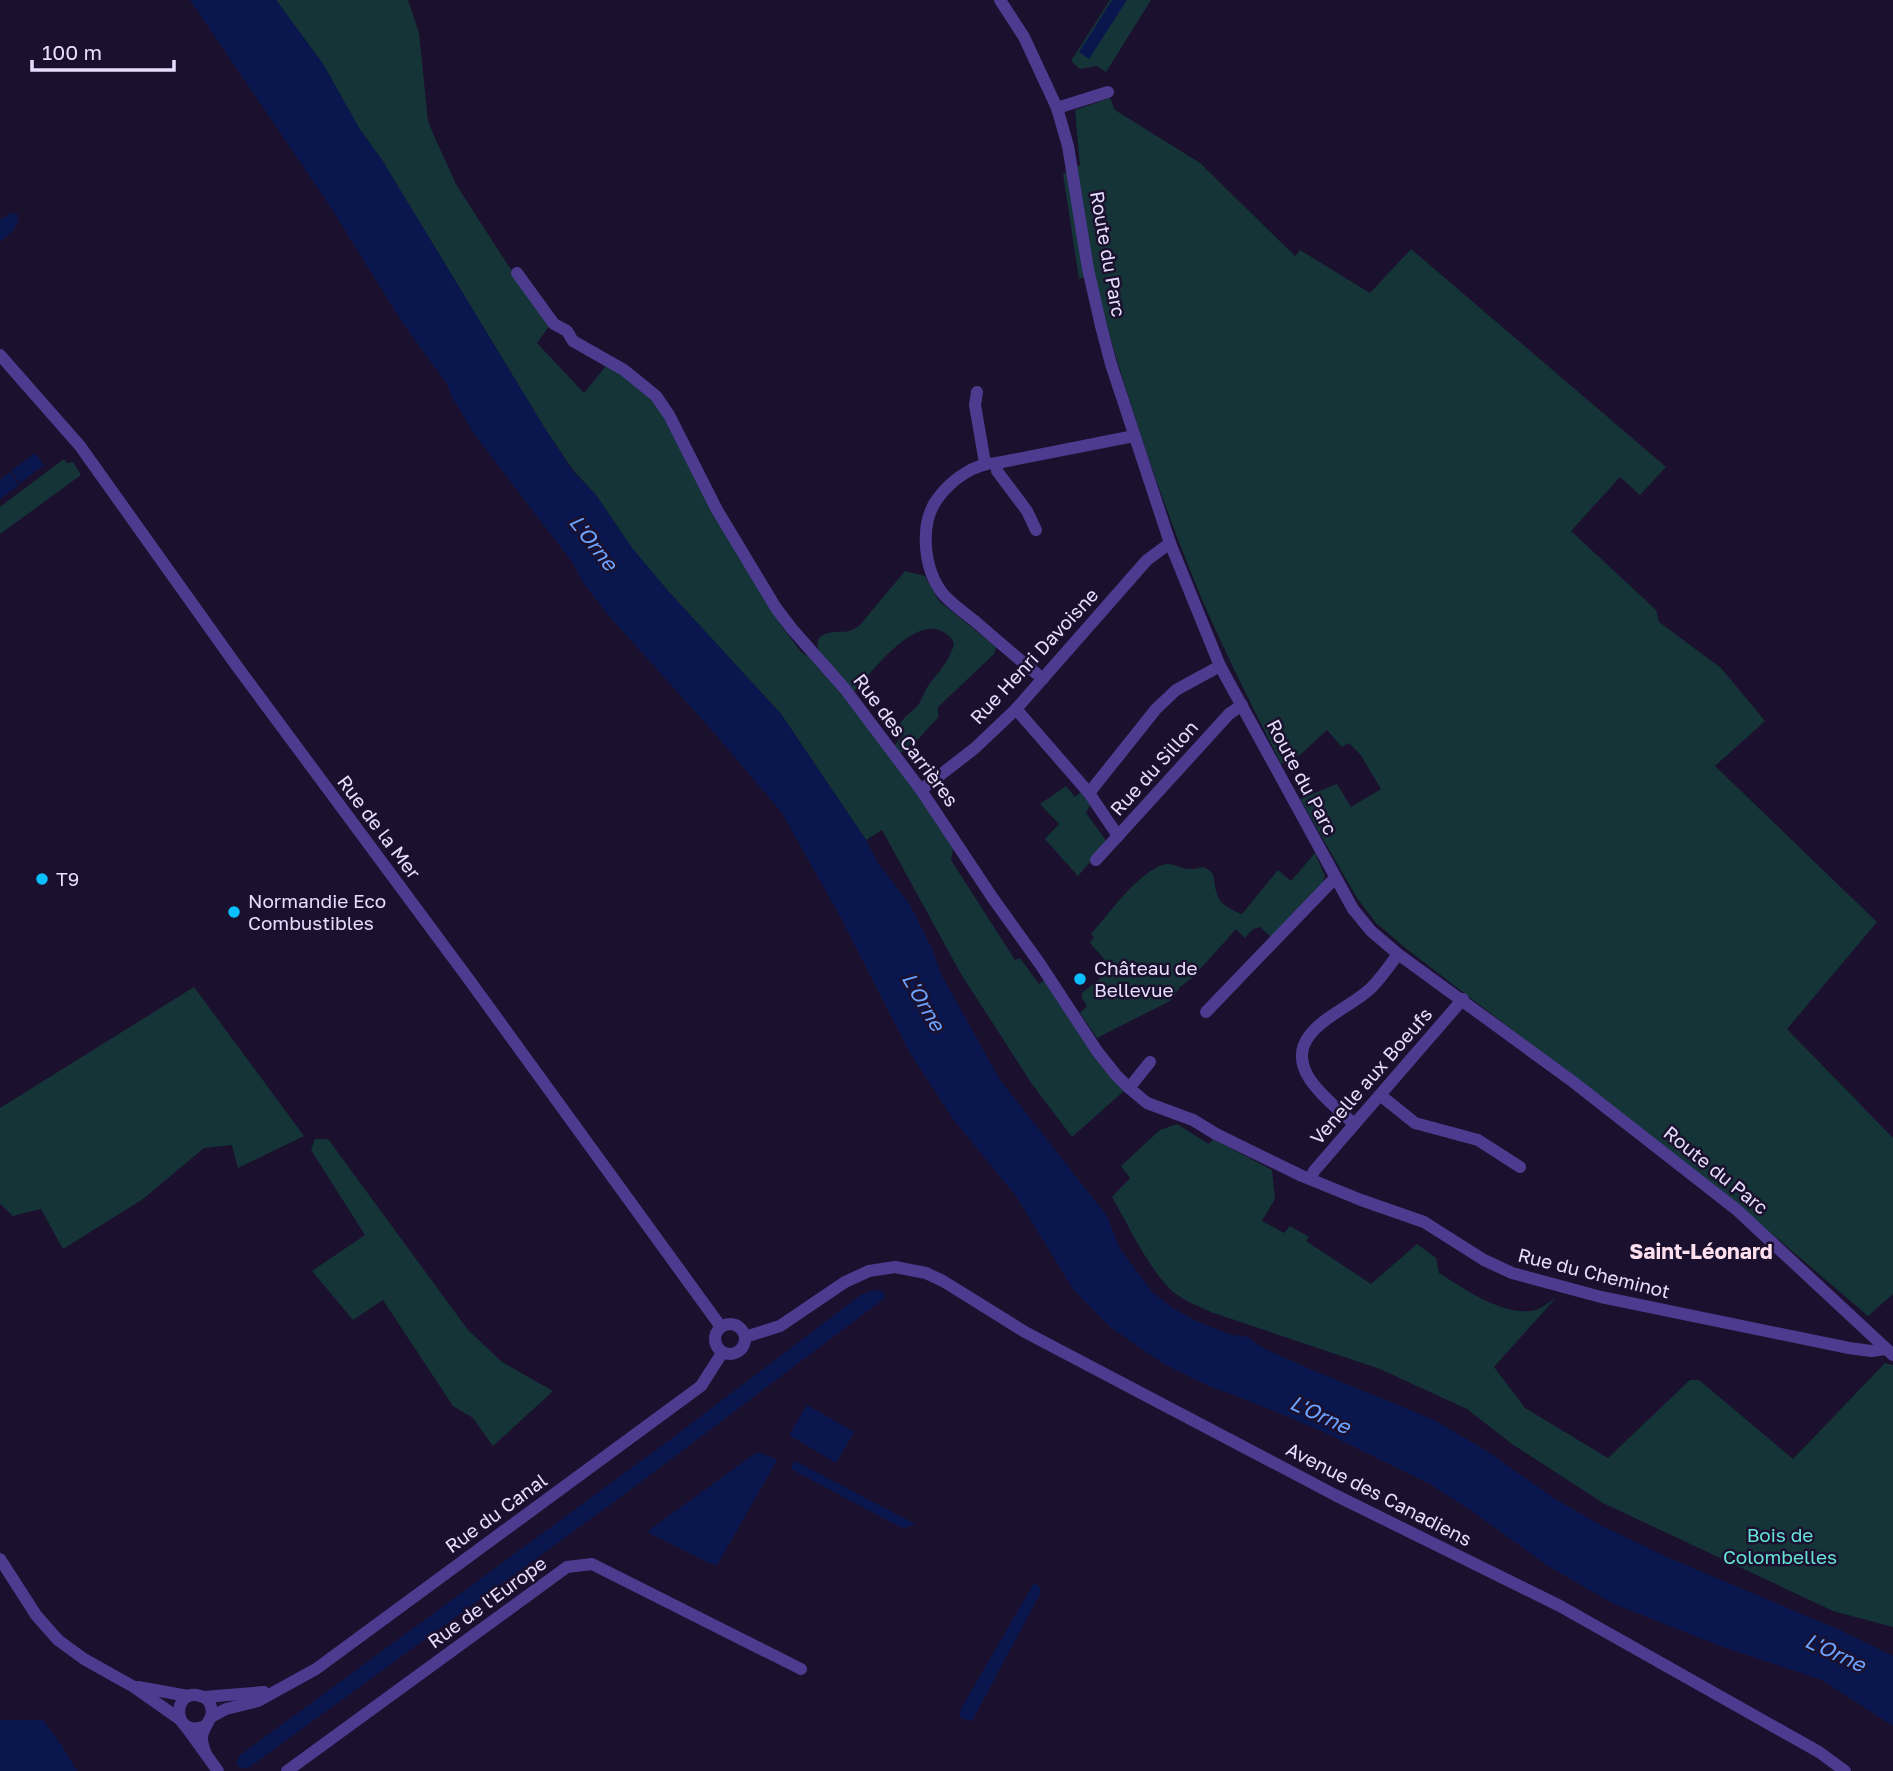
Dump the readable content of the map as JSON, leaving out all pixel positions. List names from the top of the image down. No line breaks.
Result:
{"streets":{"street":["Route du Parc","Rue Henri Davoisne","Rue des Carrières","Rue du Sillon","Rue de la Mer","Venelle aux Boeufs","Rue du Cheminot","Avenue des Canadiens","Rue du Canal","Rue de l'Europe"]},"crossings":[["Route du Parc","Rue Henri Davoisne"],["Route du Parc","Rue du Sillon"],["Route du Parc","Venelle aux Boeufs"],["Route du Parc","Rue du Cheminot"],["Rue Henri Davoisne","Rue des Carrières"],["Rue des Carrières","Venelle aux Boeufs"],["Rue des Carrières","Rue du Cheminot"],["Rue de la Mer","Avenue des Canadiens"],["Rue de la Mer","Rue du Canal"],["Venelle aux Boeufs","Rue du Cheminot"],["Avenue des Canadiens","Rue du Canal"]],"districts":["Saint-Léonard"],"water":["L'Orne"],"parks":["Bois de Colombelles"],"places":["T9","Normandie Eco Combustibles","Château de Bellevue"],"scale_bar":"100 m"}
